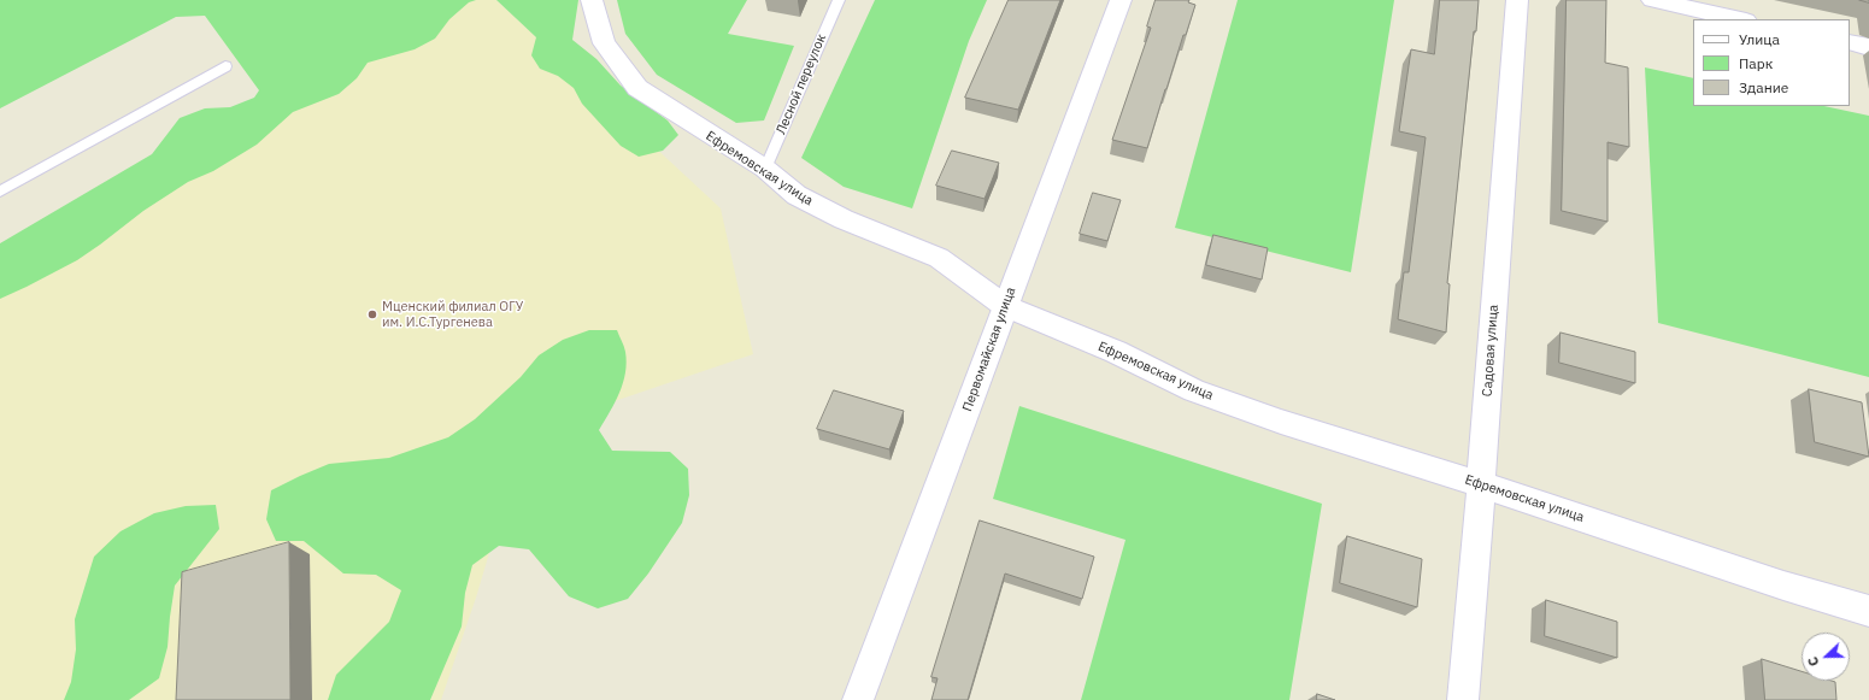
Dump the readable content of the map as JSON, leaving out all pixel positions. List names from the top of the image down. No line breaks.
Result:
{"streets":{"street":["Ефремовская улица","Первомайская улица","Садовая улица"],"lane":["Лесной переулок"]},"crossings":[["Лесной переулок","Ефремовская улица"],["Ефремовская улица","Первомайская улица"],["Ефремовская улица","Садовая улица"]],"places":["Мценский филиал ОГУ им. И.С.Тургенева"],"legend":["Улица","Парк","Здание"],"north":"left"}
